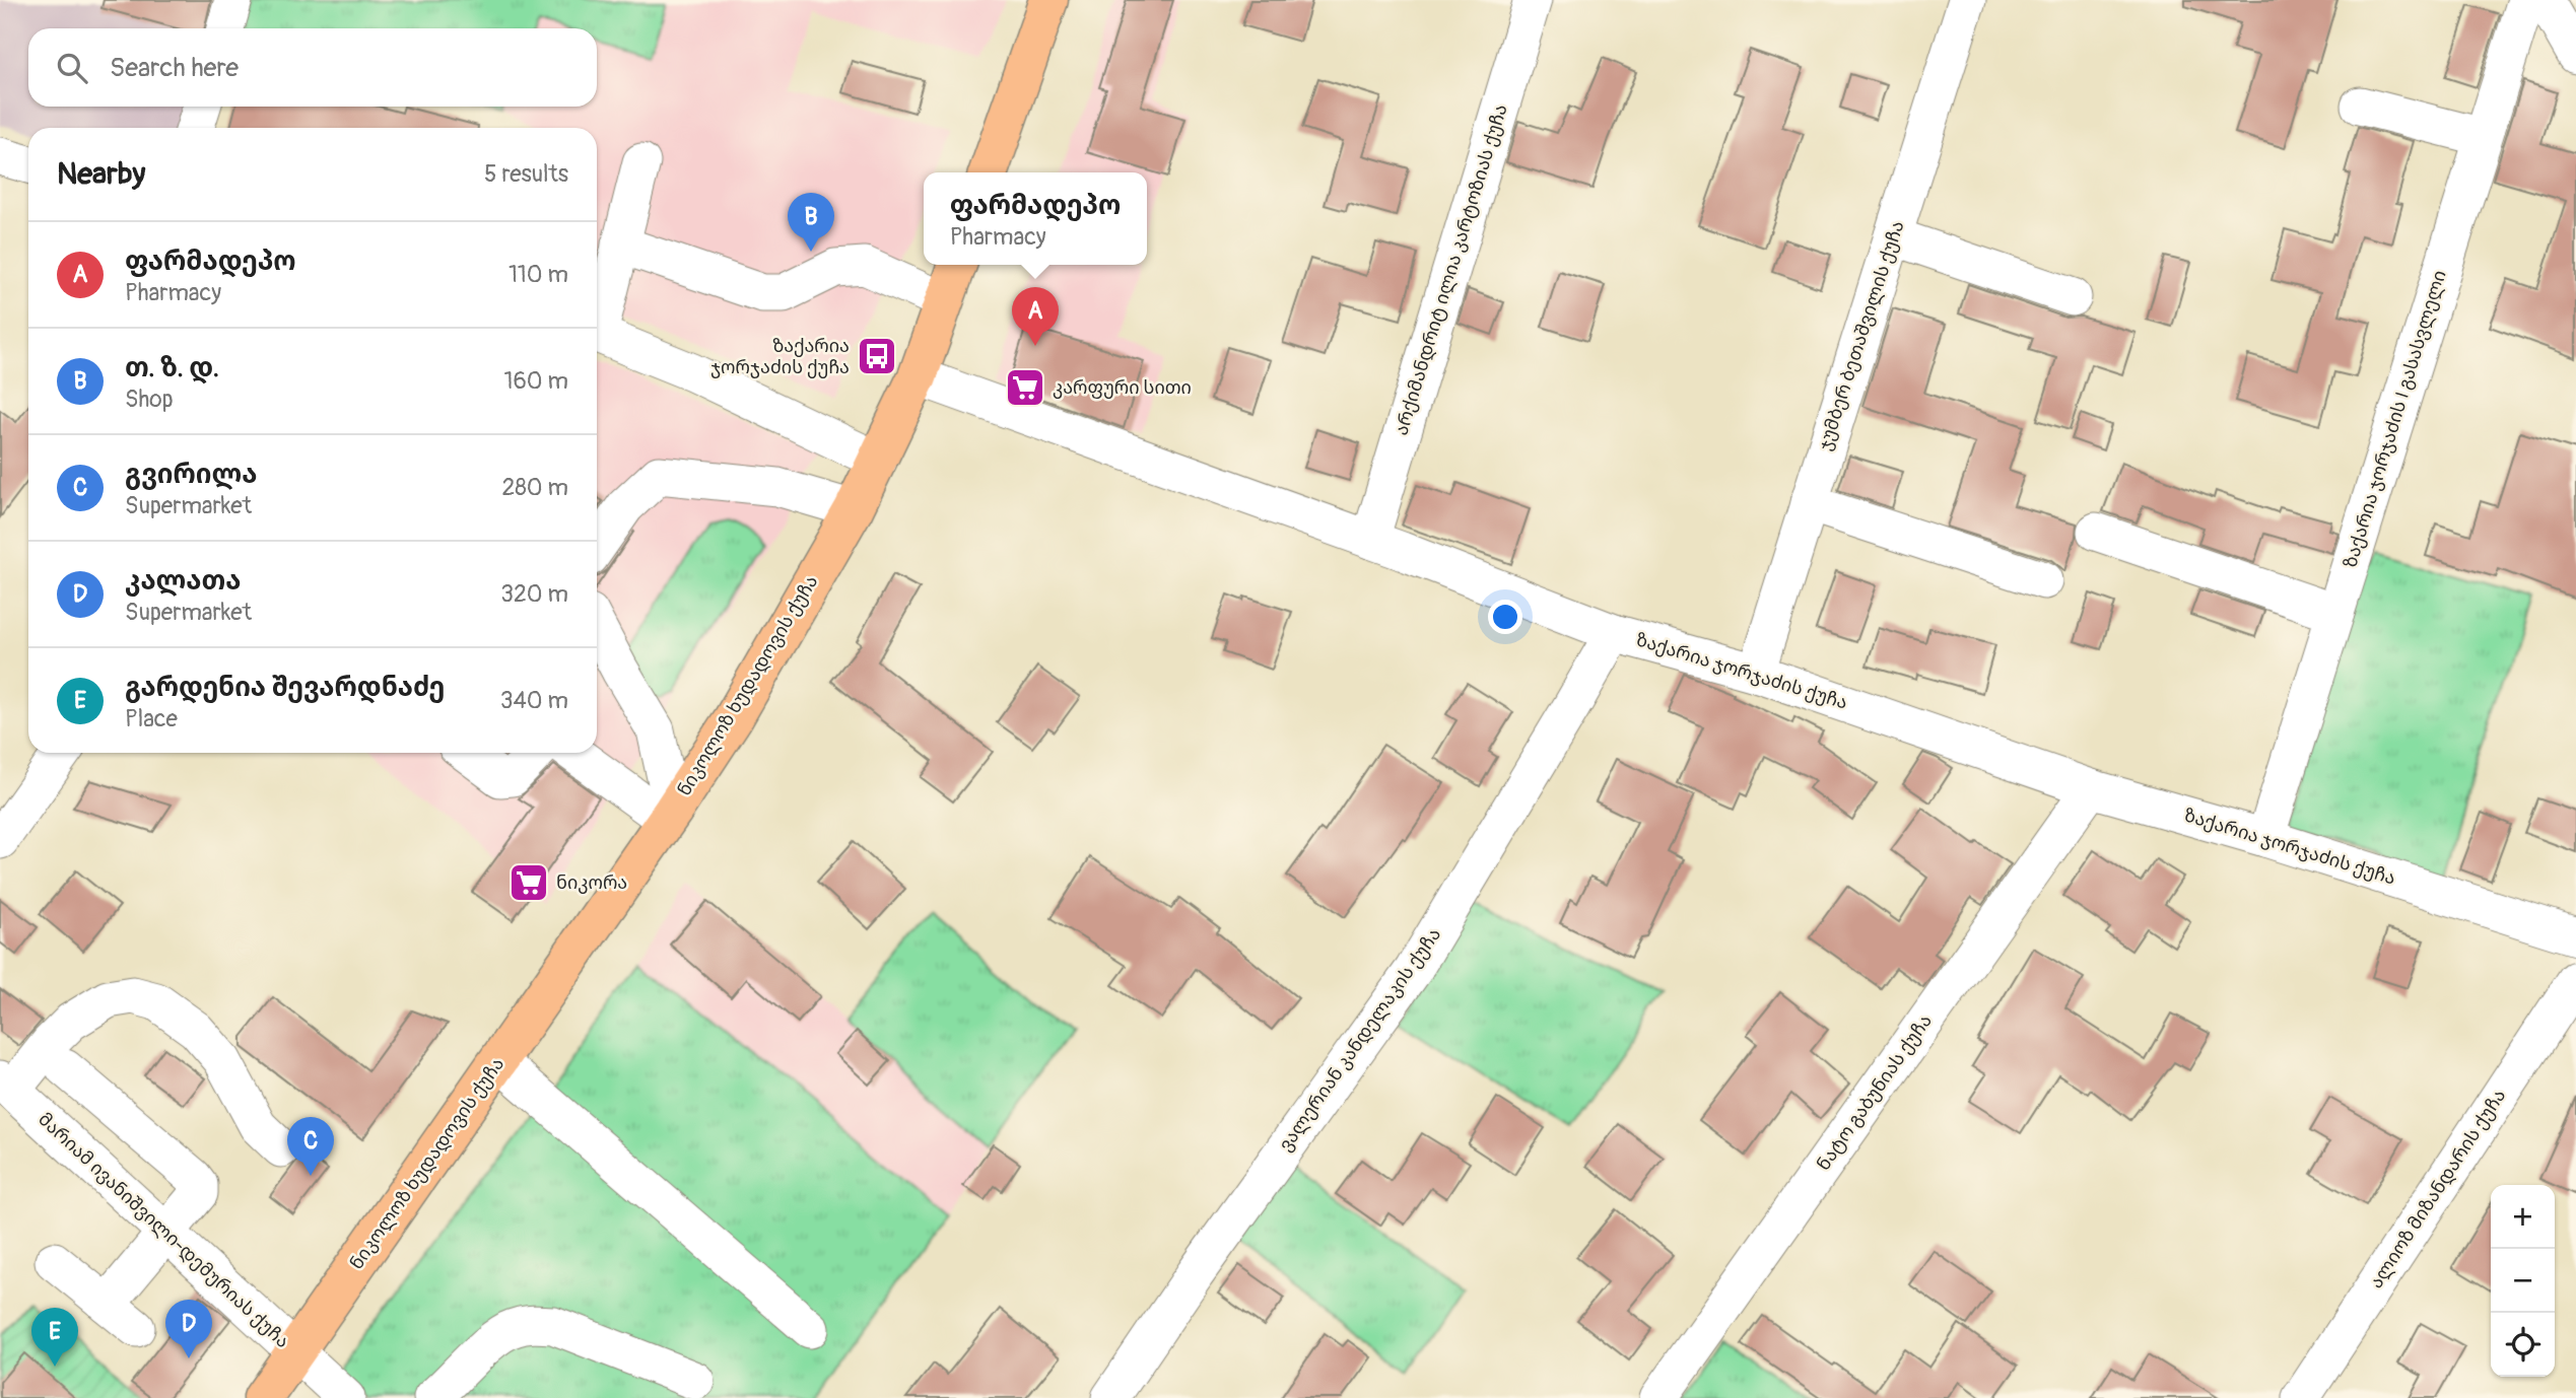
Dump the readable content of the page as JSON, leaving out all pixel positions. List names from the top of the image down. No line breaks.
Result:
{"streets":{"main road":["ნიკოლოზ ხუდადოვის ქუჩა"],"street":["არქიმანდრიტ ილია კარტოზიას ქუჩა","ჯუმბერ ბეთაშვილის ქუჩა","ზაქარია ჯორჯაძის I გასასვლელი","ზაქარია ჯორჯაძის ქუჩა","ვალერიან კანდელაკის ქუჩა","ნატო გაბუნიას ქუჩა","ალიოზ მიზანდარის ქუჩა","მარიამ ივანიშვილი-დემურიას ქუჩა"]},"crossings":[["არქიმანდრიტ ილია კარტოზიას ქუჩა","ზაქარია ჯორჯაძის ქუჩა"],["ჯუმბერ ბეთაშვილის ქუჩა","ზაქარია ჯორჯაძის ქუჩა"],["ზაქარია ჯორჯაძის I გასასვლელი","ზაქარია ჯორჯაძის ქუჩა"],["ზაქარია ჯორჯაძის ქუჩა","ნიკოლოზ ხუდადოვის ქუჩა"],["ზაქარია ჯორჯაძის ქუჩა","ვალერიან კანდელაკის ქუჩა"],["ზაქარია ჯორჯაძის ქუჩა","ნატო გაბუნიას ქუჩა"],["ნიკოლოზ ხუდადოვის ქუჩა","მარიამ ივანიშვილი-დემურიას ქუჩა"]],"places":{"bus stop":["ზაქარია ჯორჯაძის ქუჩა"],"supermarket":["კარფური სითი","ნიკორა"]},"page":{"search":"Search here","heading":["Nearby","5 results"],"popup":["ფარმადეპო","Pharmacy"],"pins":["B","A","C","D","E"],"list":[{"mark":"A","name":"ფარმადეპო","note":"Pharmacy","value":"110 m"},{"mark":"B","name":"თ. ზ. დ.","note":"Shop","value":"160 m"},{"mark":"C","name":"გვირილა","note":"Supermarket","value":"280 m"},{"mark":"D","name":"კალათა","note":"Supermarket","value":"320 m"},{"mark":"E","name":"გარდენია შევარდნაძე","note":"Place","value":"340 m"}],"map_buttons":["+","−"]}}
